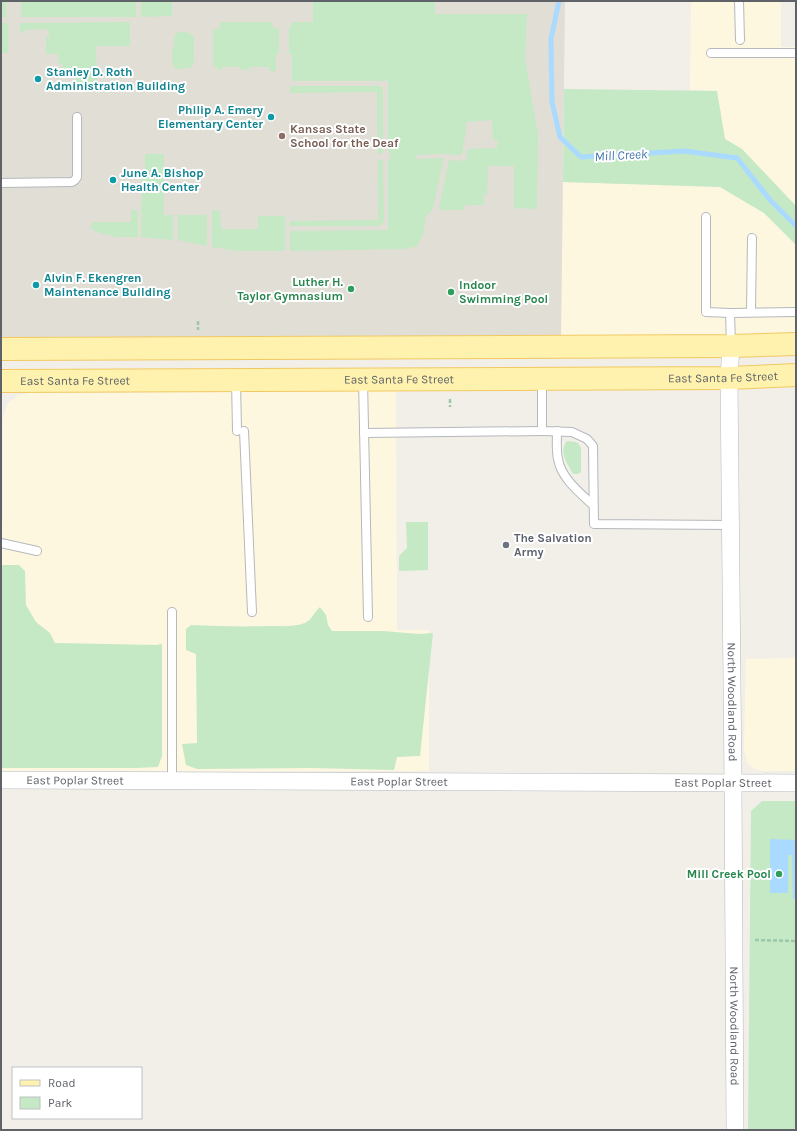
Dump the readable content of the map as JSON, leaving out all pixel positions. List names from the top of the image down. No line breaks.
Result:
{"streets":{"main road":["East Santa Fe Street"],"street":["North Woodland Road","East Poplar Street"]},"crossings":[["East Santa Fe Street","North Woodland Road"],["North Woodland Road","East Poplar Street"]],"water":["Mill Creek"],"places":["Stanley D. Roth Administration Building","Philip A. Emery Elementary Center","Kansas State School for the Deaf","June A. Bishop Health Center","Alvin F. Ekengren Maintenance Building","Luther H. Taylor Gymnasium","Indoor Swimming Pool","The Salvation Army","Mill Creek Pool"],"legend":["Road","Park"]}
